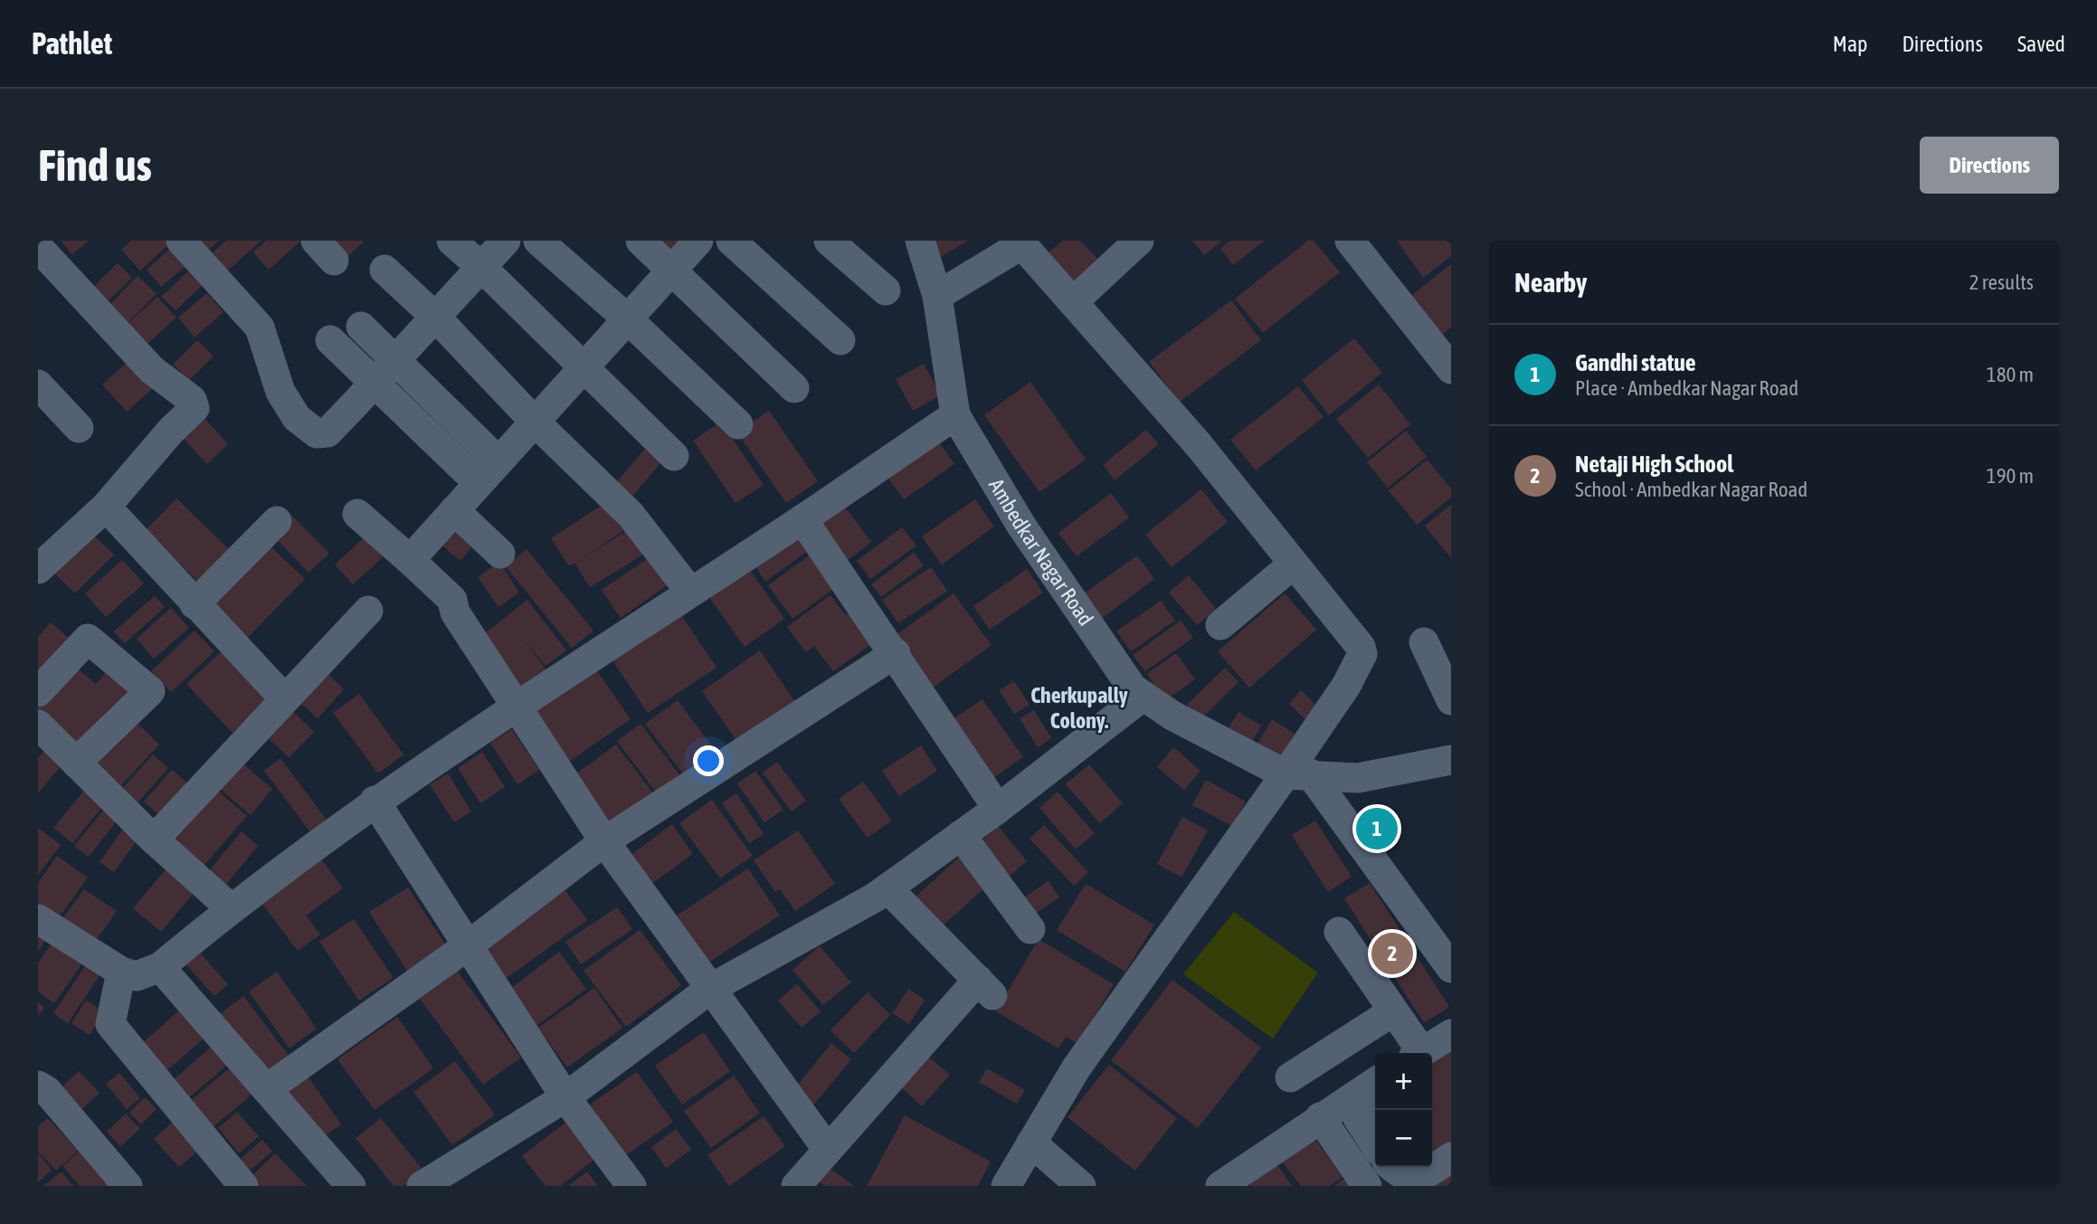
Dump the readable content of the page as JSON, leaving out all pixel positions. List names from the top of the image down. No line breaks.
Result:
{"streets":{"street":["Ambedkar Nagar Road"]},"districts":["Cherkupally Colony."],"page":{"header":"Pathlet","nav":["Map","Directions","Saved"],"buttons":"Directions","title":"Find us","heading":["Nearby","2 results"],"list":[{"mark":"1","name":"Gandhi statue","note":"Place · Ambedkar Nagar Road","value":"180 m"},{"mark":"2","name":"Netaji High School","note":"School · Ambedkar Nagar Road","value":"190 m"}],"pins":["1","2"],"map_buttons":["+","−"]}}
